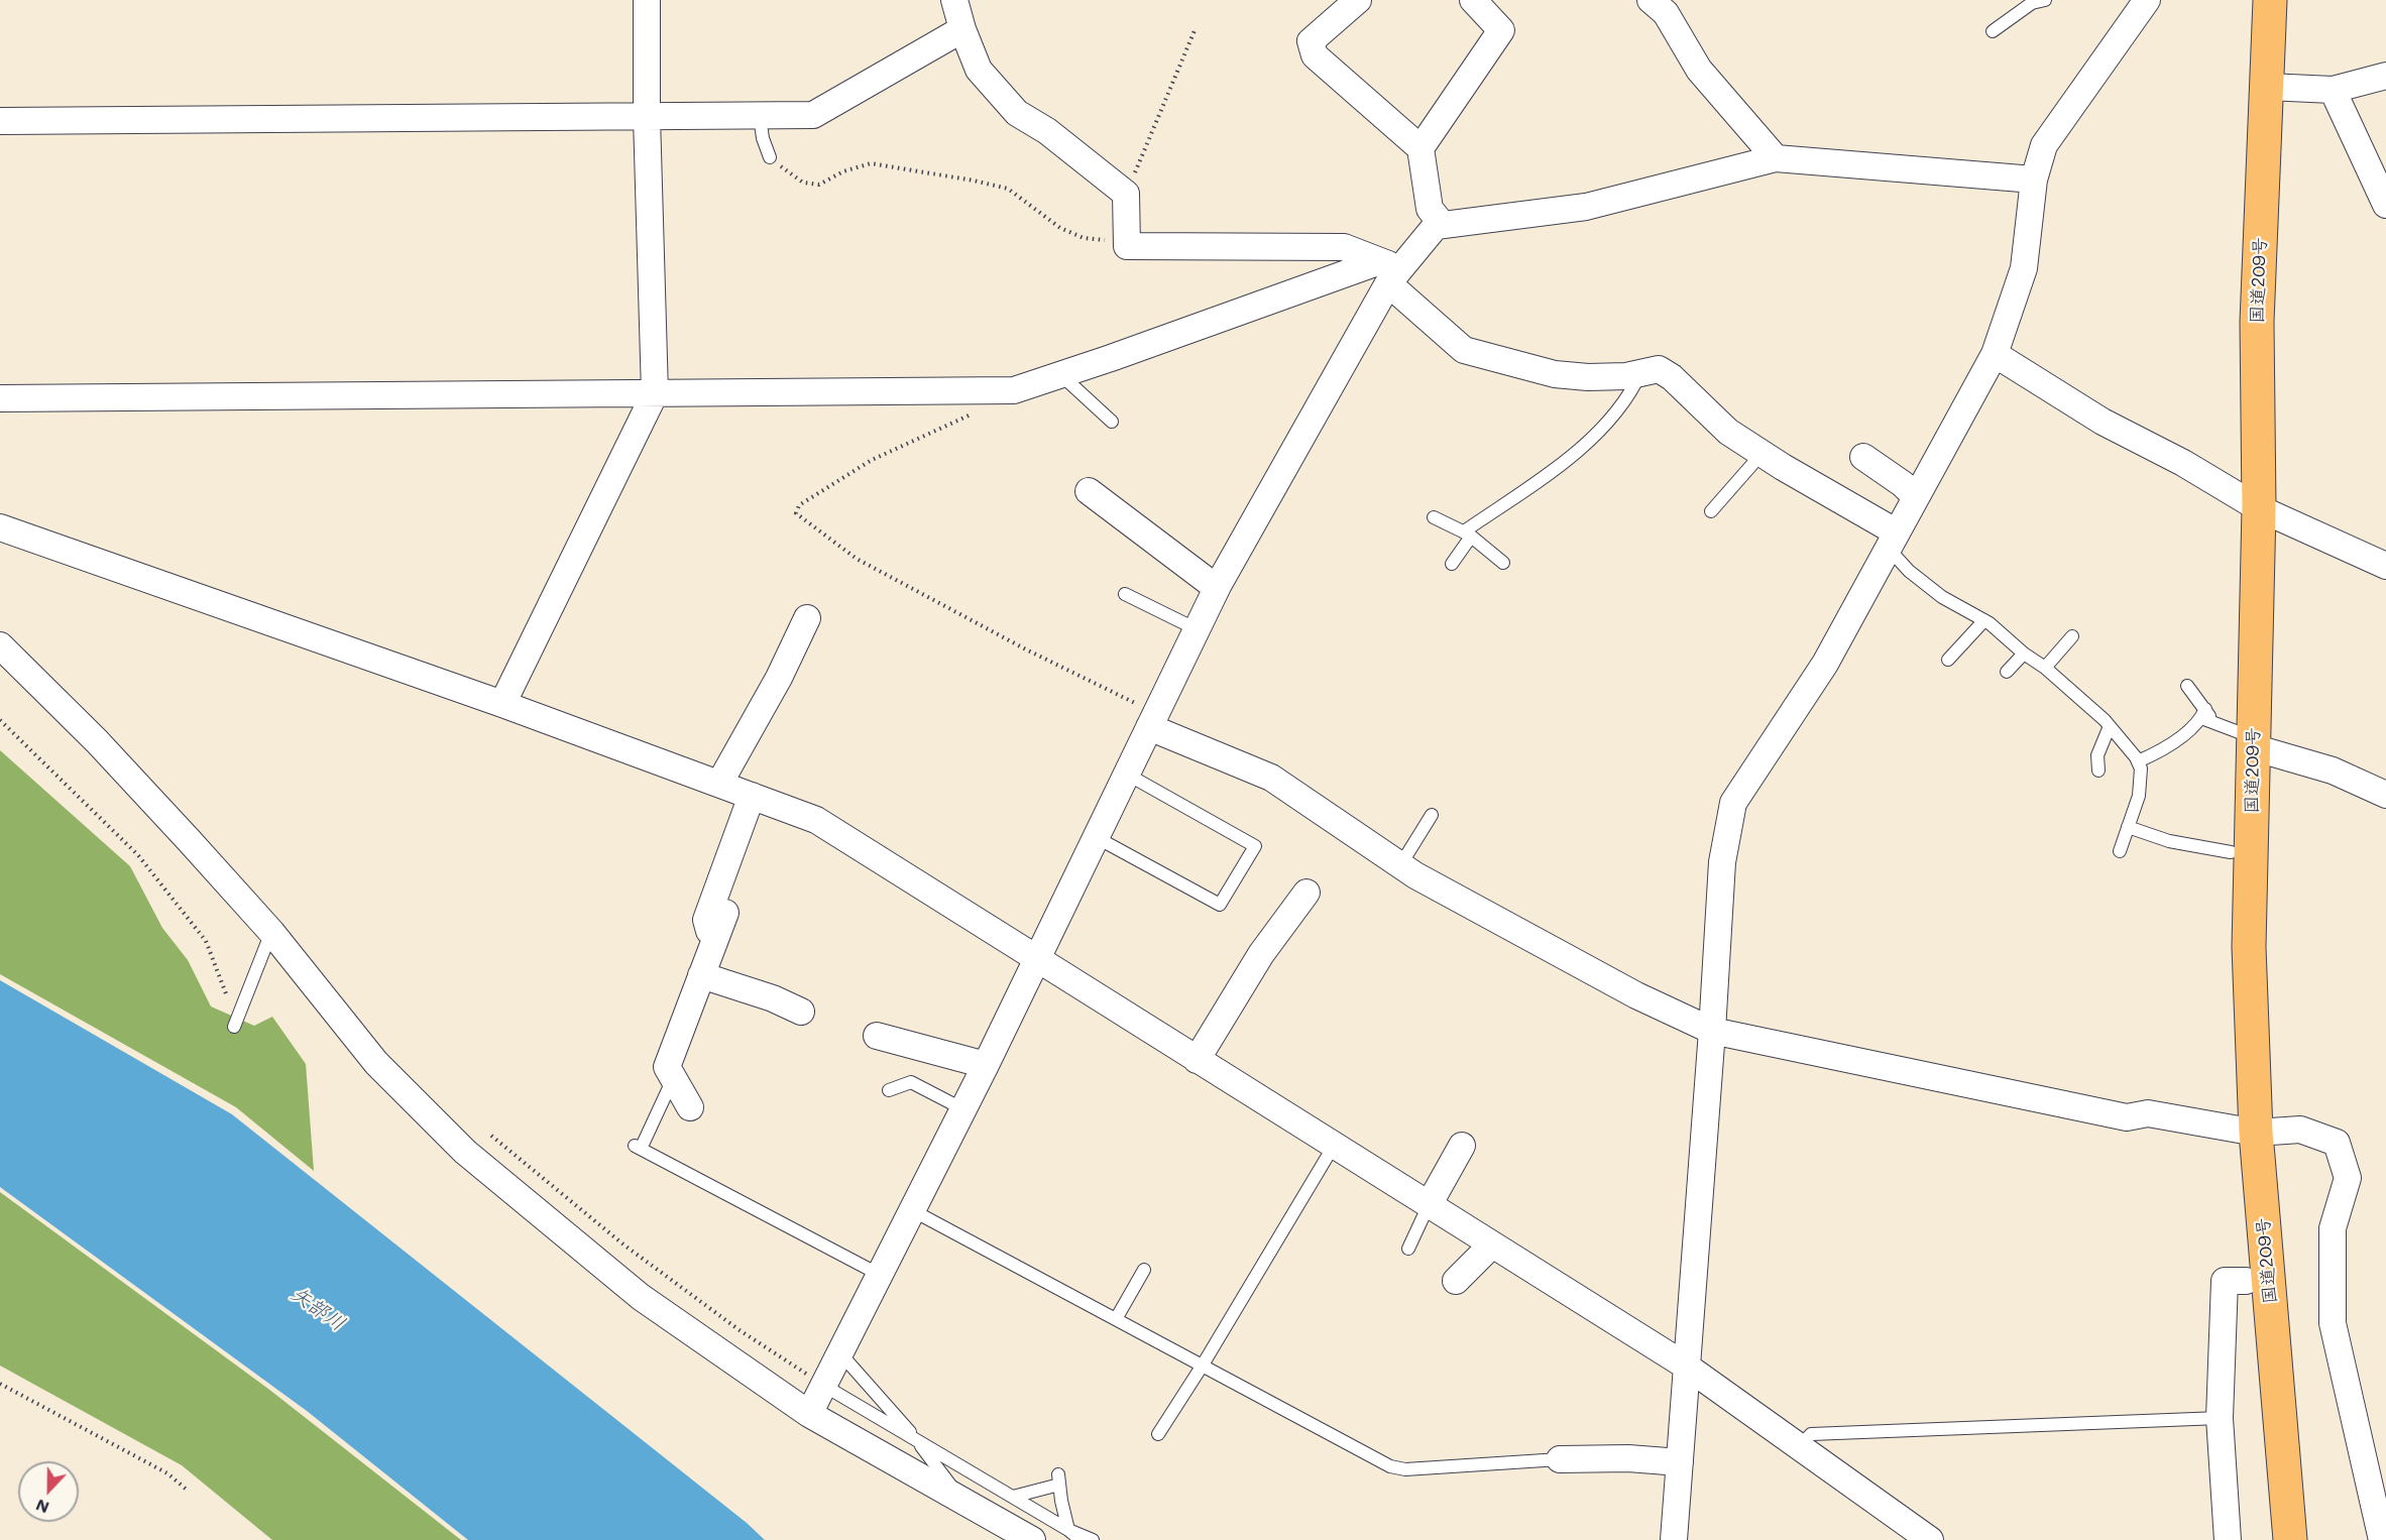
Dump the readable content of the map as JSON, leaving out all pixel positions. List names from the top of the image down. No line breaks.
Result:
{"streets":{"highway":["国道209号"]},"water":["矢部川"],"north":"bottom"}
